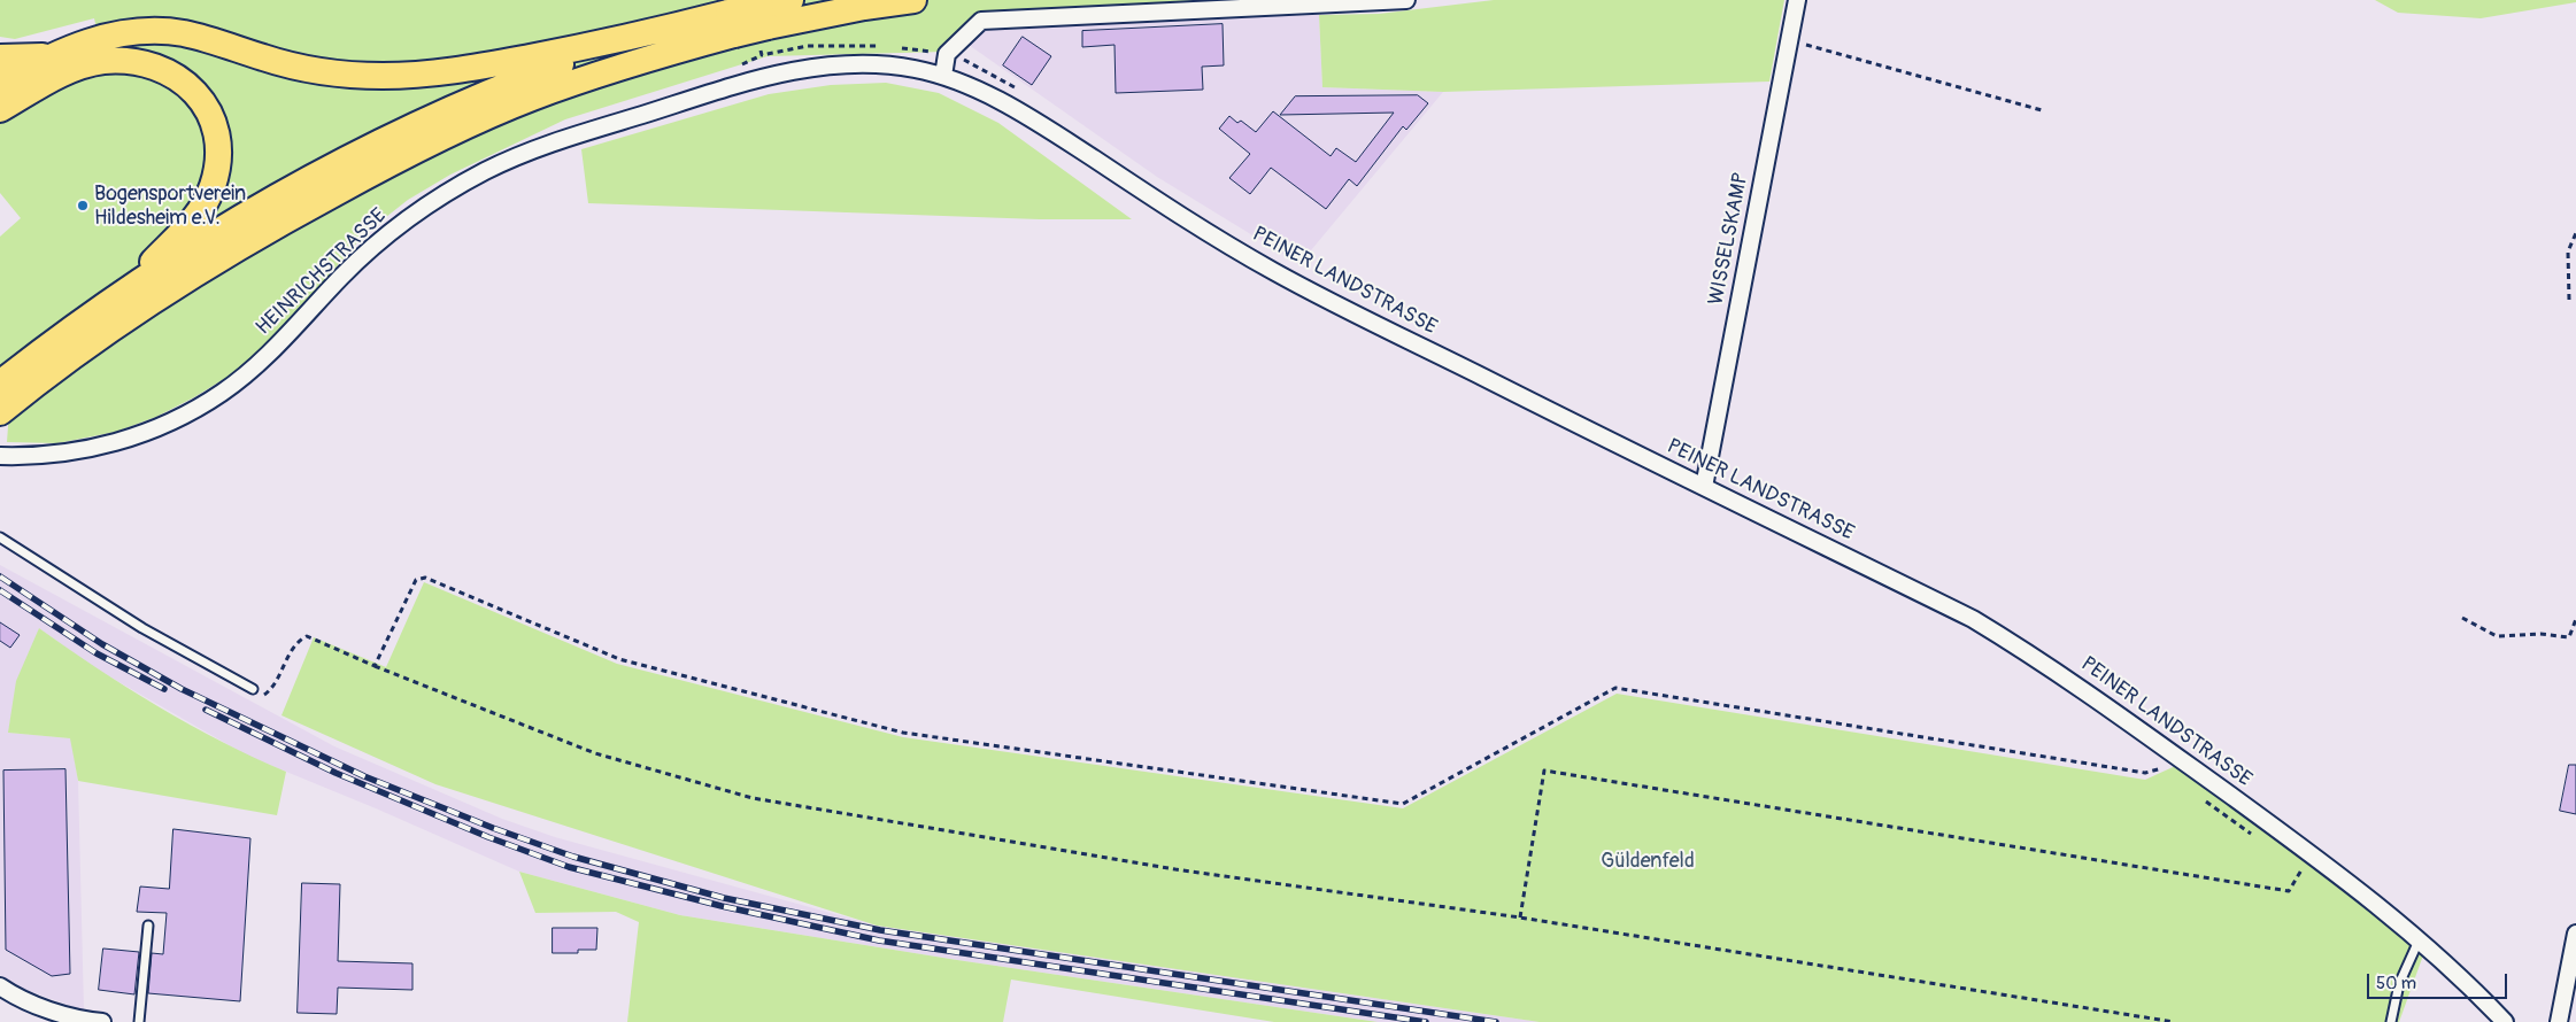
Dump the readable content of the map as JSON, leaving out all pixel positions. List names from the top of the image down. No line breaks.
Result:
{"streets":{"street":["WISSELSKAMP","HEINRICHSTRASSE","PEINER LANDSTRASSE"]},"crossings":[["WISSELSKAMP","PEINER LANDSTRASSE"],["HEINRICHSTRASSE","PEINER LANDSTRASSE"]],"parks":["Güldenfeld"],"places":["Bogensportverein Hildesheim e.V."],"scale_bar":"50 m"}
